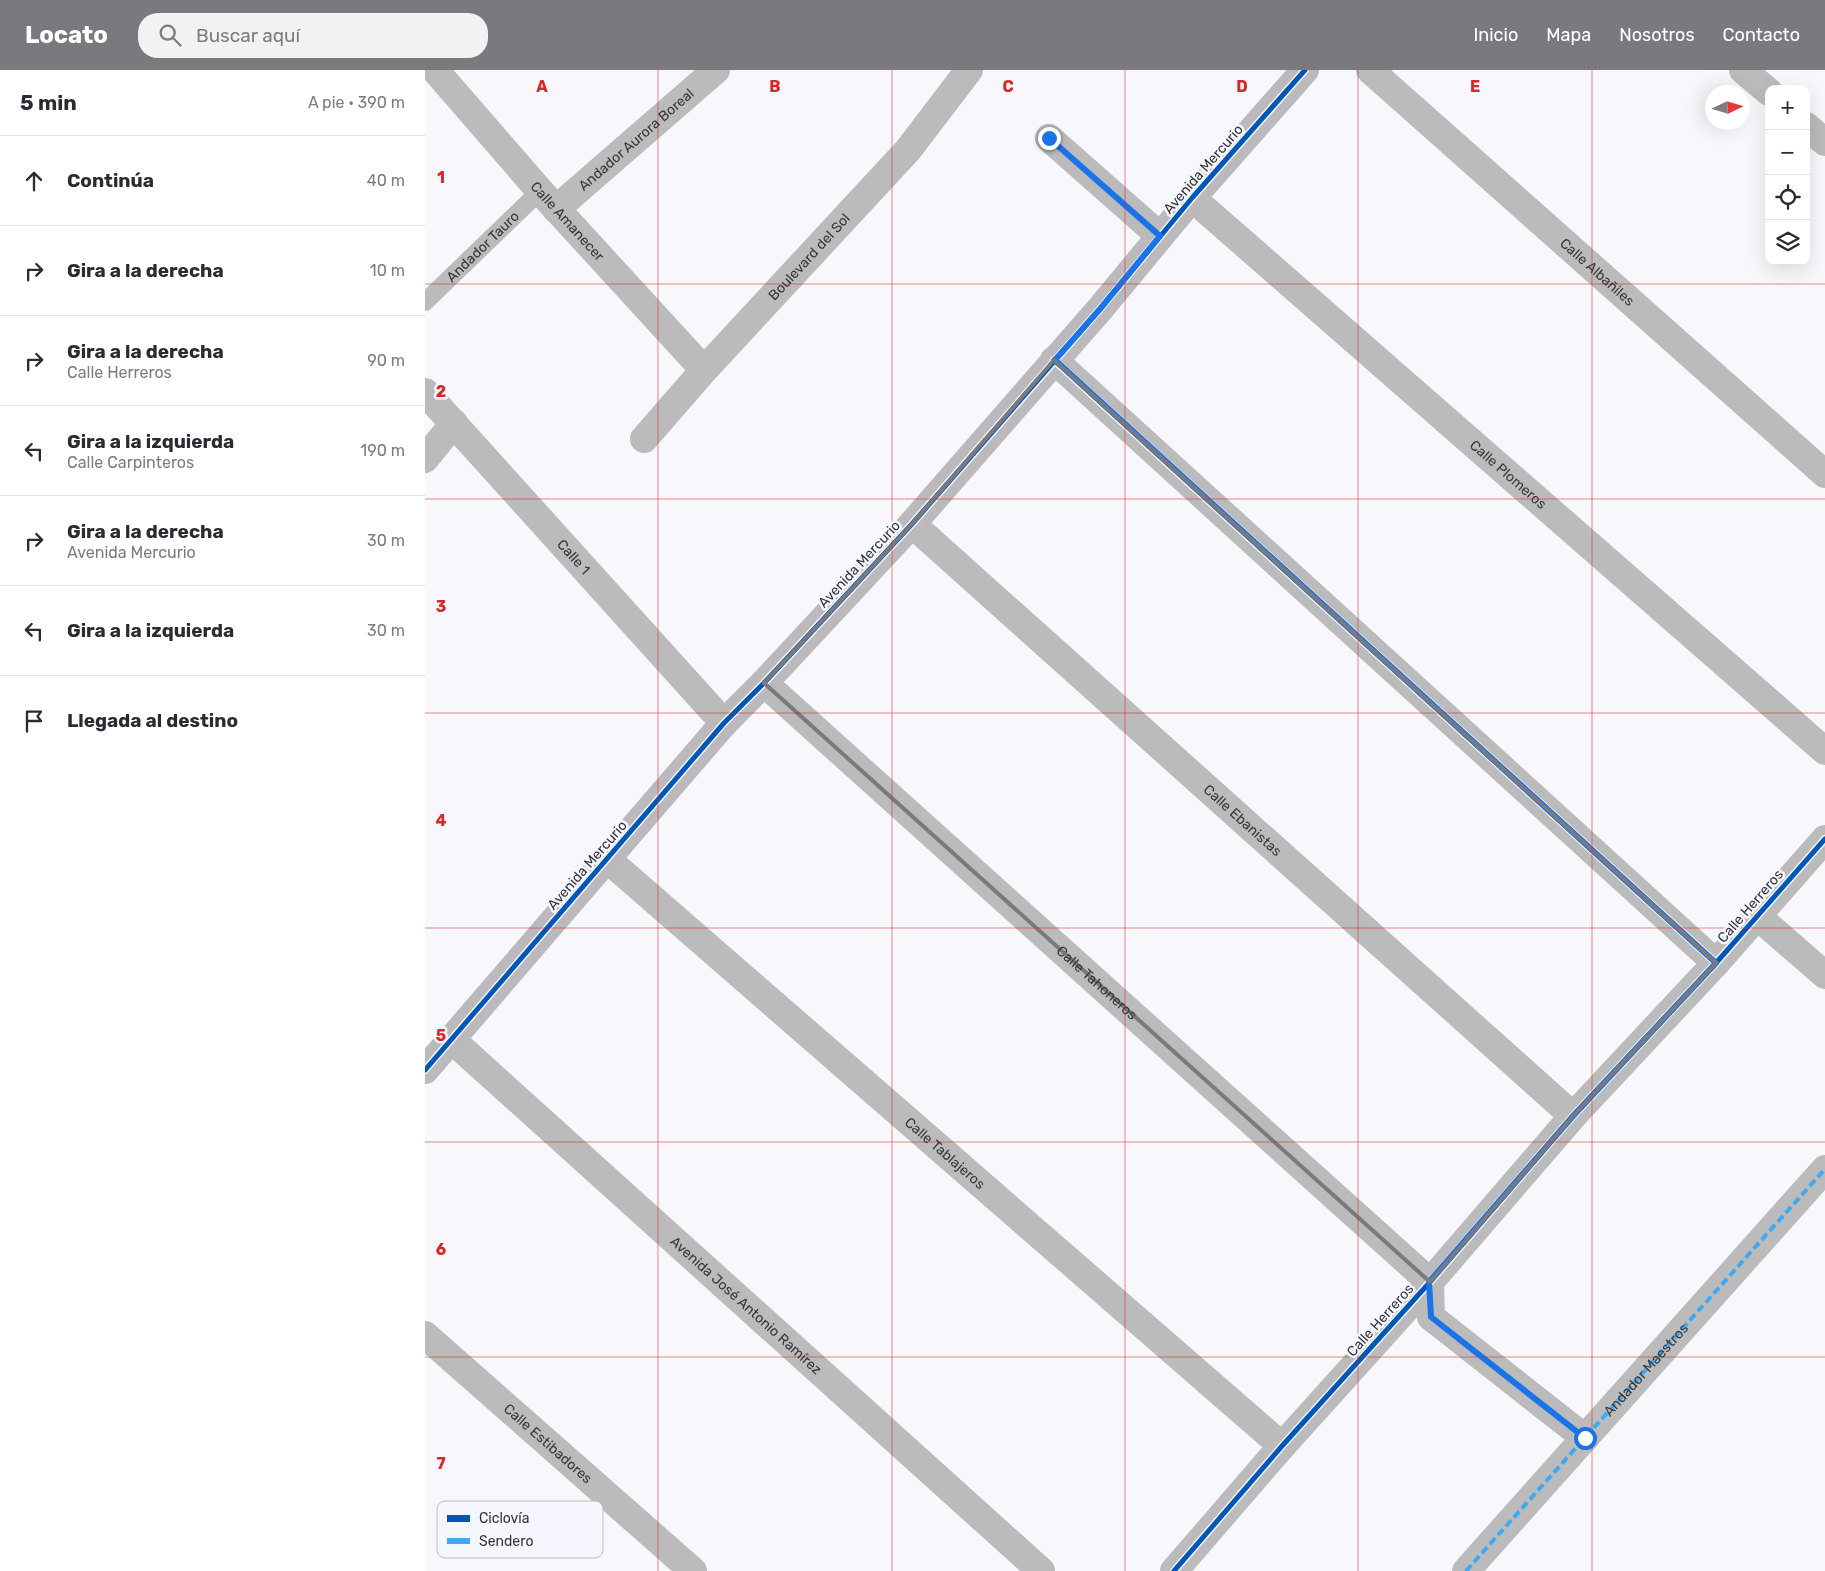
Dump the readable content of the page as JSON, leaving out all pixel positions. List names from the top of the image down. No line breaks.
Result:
{"streets":{"street":["Andador Aurora Boreal","Avenida Mercurio","Calle Amanecer","Boulevard del Sol","Calle Albañiles","Calle Plomeros","Calle 1","Calle Ebanistas","Calle Herreros","Calle Tahoneros","Calle Tablajeros","Avenida José Antonio Ramírez","Andador Maestros","Calle Estibadores"],"lane":["Andador Tauro"]},"crossings":[["Andador Aurora Boreal","Calle Amanecer"],["Andador Aurora Boreal","Andador Tauro"],["Avenida Mercurio","Calle Plomeros"],["Avenida Mercurio","Calle 1"],["Avenida Mercurio","Calle Ebanistas"],["Avenida Mercurio","Calle Tahoneros"],["Avenida Mercurio","Calle Tablajeros"],["Avenida Mercurio","Avenida José Antonio Ramírez"],["Calle Amanecer","Andador Tauro"],["Calle Amanecer","Boulevard del Sol"],["Calle Ebanistas","Calle Herreros"],["Calle Herreros","Calle Tahoneros"],["Calle Herreros","Calle Tablajeros"]],"legend":["Ciclovía","Sendero"],"north":"right","page":{"header":"Locato","search":"Buscar aquí","nav":["Inicio","Mapa","Nosotros","Contacto"],"heading":["5 min","A pie · 390 m"],"map_buttons":["+","−"],"list":[["Continúa","40 m"],["Gira a la derecha","10 m"],["Gira a la derecha","Calle Herreros","90 m"],["Gira a la izquierda","Calle Carpinteros","190 m"],["Gira a la derecha","Avenida Mercurio","30 m"],["Gira a la izquierda","30 m"],"Llegada al destino"]},"grid":{"columns":["A","B","C","D","E"],"rows":["1","2","3","4","5","6","7"]}}
